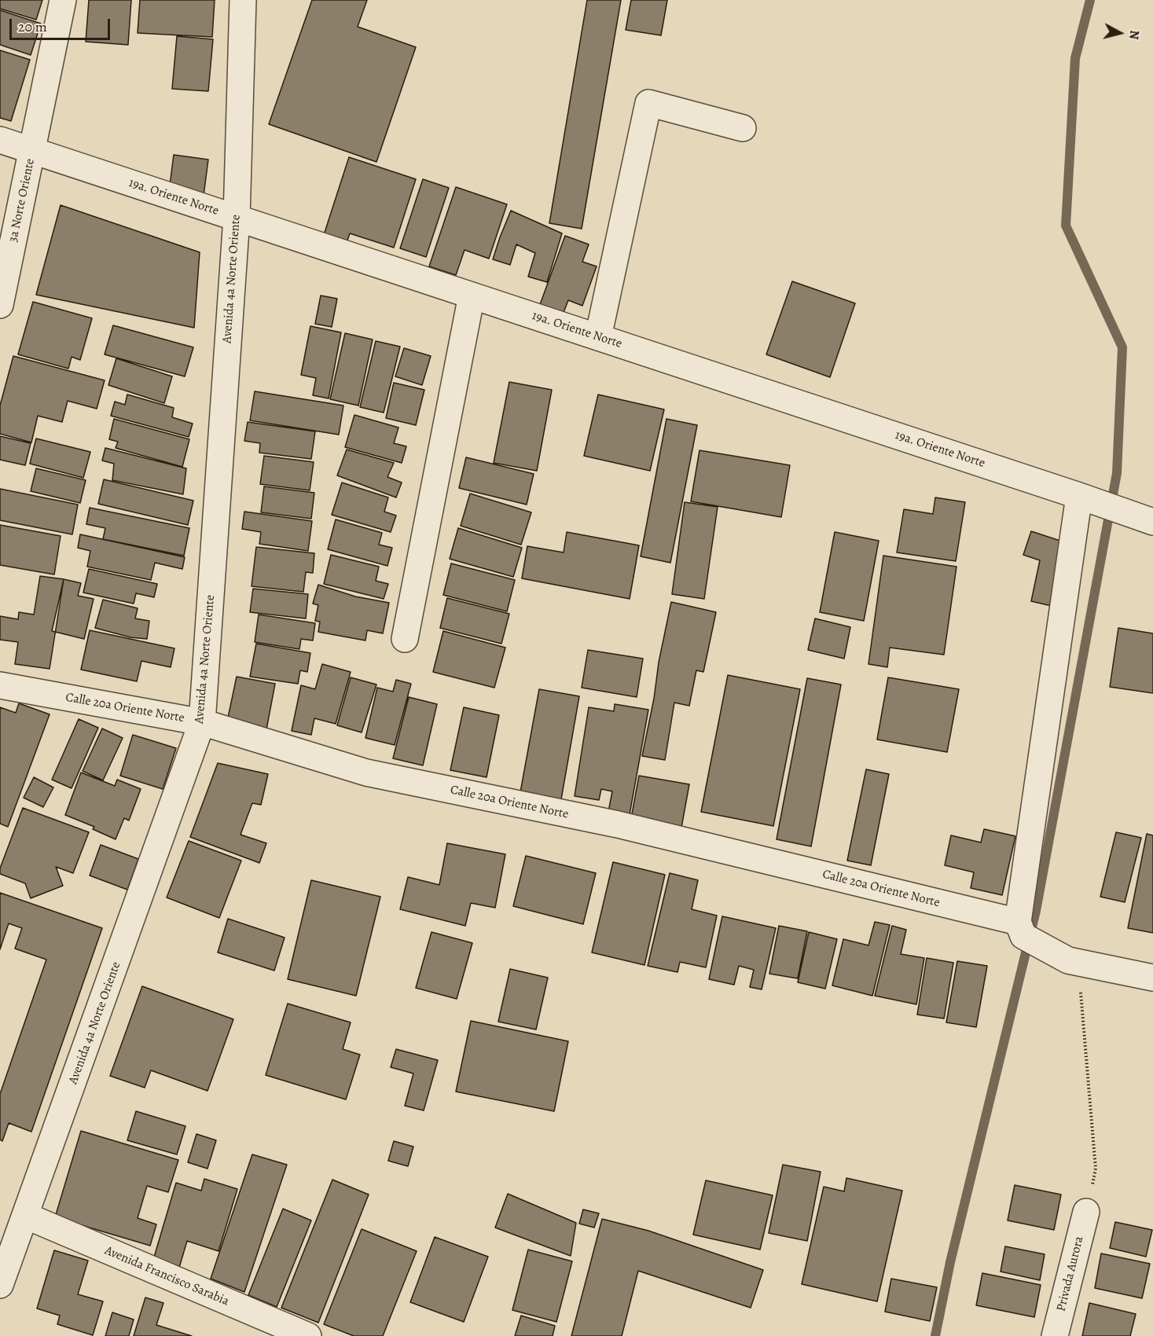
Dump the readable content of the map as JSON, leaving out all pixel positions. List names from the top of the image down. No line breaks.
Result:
{"streets":{"street":["19a. Oriente Norte","3a Norte Oriente","Avenida 4a Norte Oriente","Calle 20a Oriente Norte","Privada Aurora","Avenida Francisco Sarabia"]},"crossings":[["19a. Oriente Norte","3a Norte Oriente"],["19a. Oriente Norte","Avenida 4a Norte Oriente"],["Avenida 4a Norte Oriente","Calle 20a Oriente Norte"],["Avenida 4a Norte Oriente","Avenida Francisco Sarabia"]],"scale_bar":"20 m","north":"right"}
